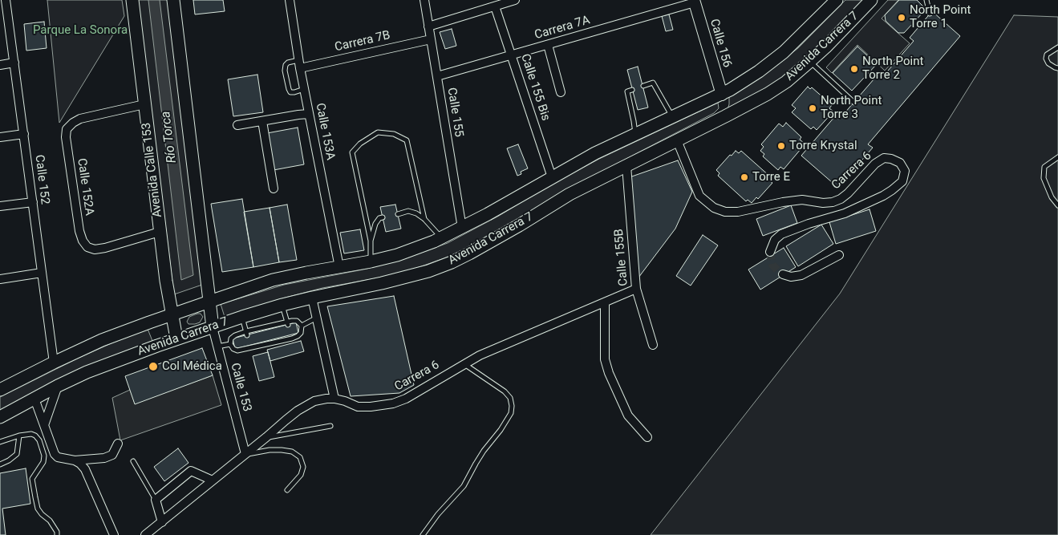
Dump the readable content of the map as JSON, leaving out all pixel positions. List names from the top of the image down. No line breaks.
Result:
{"streets":{"main road":["Avenida Carrera 7","Avenida Calle 153"],"street":["Carrera 7A","Carrera 7B","Calle 156","Calle 155 Bis","Calle 155","Calle 153A","Carrera 6","Calle 152","Calle 152A","Calle 155B","Calle 153"]},"crossings":[["Carrera 7A","Calle 156"],["Carrera 7A","Calle 155 Bis"],["Carrera 7A","Calle 155"],["Carrera 7B","Calle 155"],["Carrera 7B","Calle 153A"],["Calle 156","Avenida Carrera 7"],["Avenida Carrera 7","Calle 155 Bis"],["Avenida Carrera 7","Calle 155"],["Avenida Carrera 7","Calle 153A"],["Avenida Carrera 7","Avenida Calle 153"],["Avenida Carrera 7","Carrera 6"],["Avenida Carrera 7","Calle 152"],["Avenida Carrera 7","Calle 155B"],["Avenida Carrera 7","Calle 153"],["Avenida Calle 153","Calle 152A"],["Carrera 6","Calle 155B"],["Carrera 6","Calle 153"]],"water":["Río Torca"],"parks":["Parque La Sonora"],"places":["North Point Torre 1","North Point Torre 2","North Point Torre 3","Torre Krystal","Torre E","Col Médica"]}
